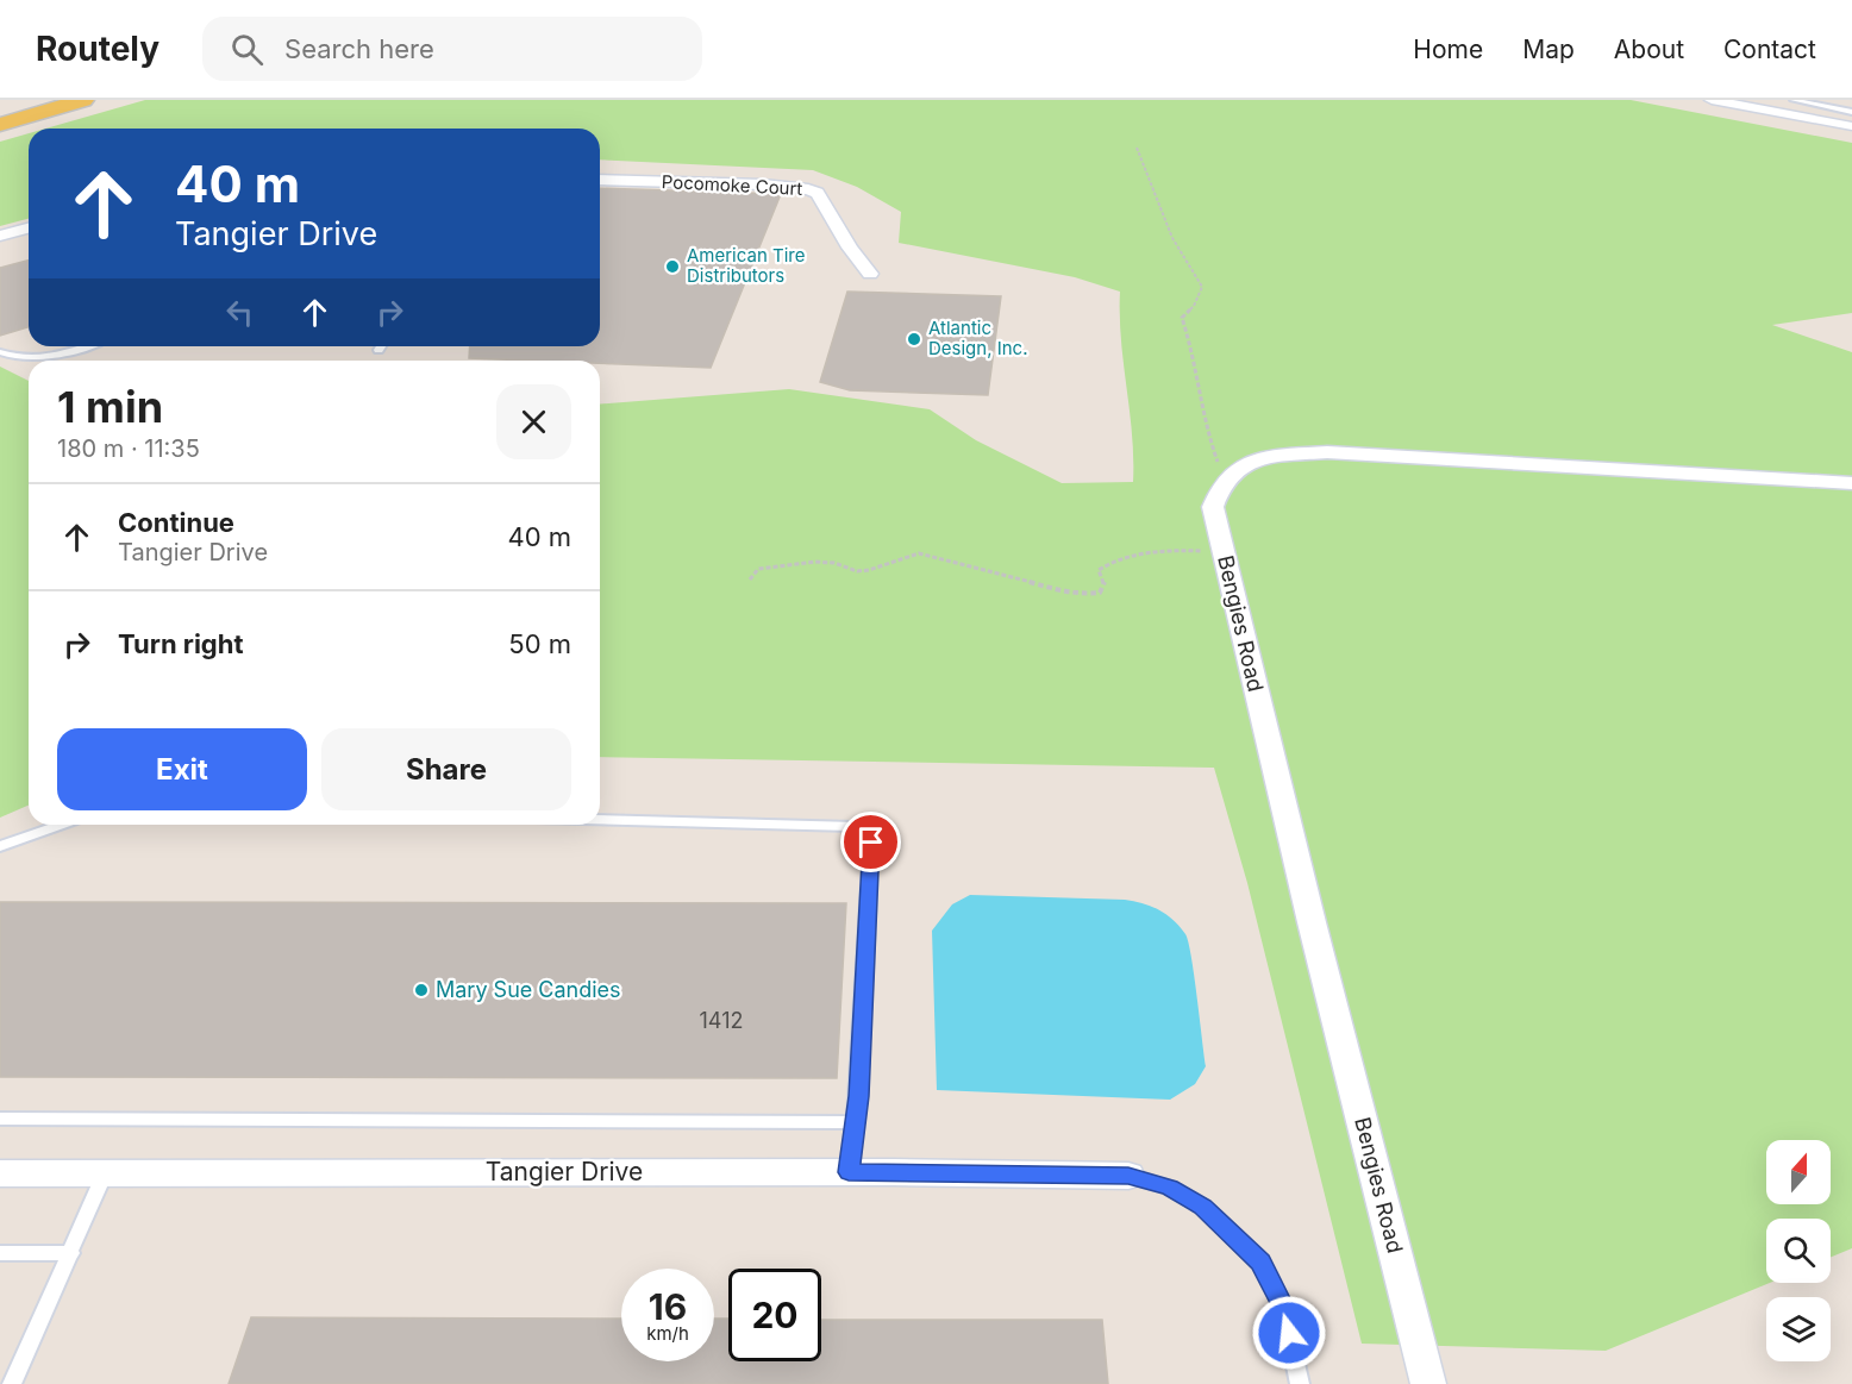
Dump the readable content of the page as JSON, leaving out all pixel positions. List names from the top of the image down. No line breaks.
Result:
{"streets":{"street":["Pocomoke Court","Bengies Road","Tangier Drive"]},"places":["American Tire Distributors","Atlantic Design, Inc.","Mary Sue Candies"],"house_numbers":["1412"],"north":"top","page":{"header":"Routely","search":"Search here","nav":["Home","Map","About","Contact"],"turn":["40 m","Tangier Drive"],"heading":["1 min","180 m · 11:35"],"list":[{"name":"Continue","note":"Tangier Drive","value":"40 m"},{"name":"Turn right","value":"50 m"}],"buttons":["Exit","Share"],"speed":"16 km/h","limit":"20"}}
